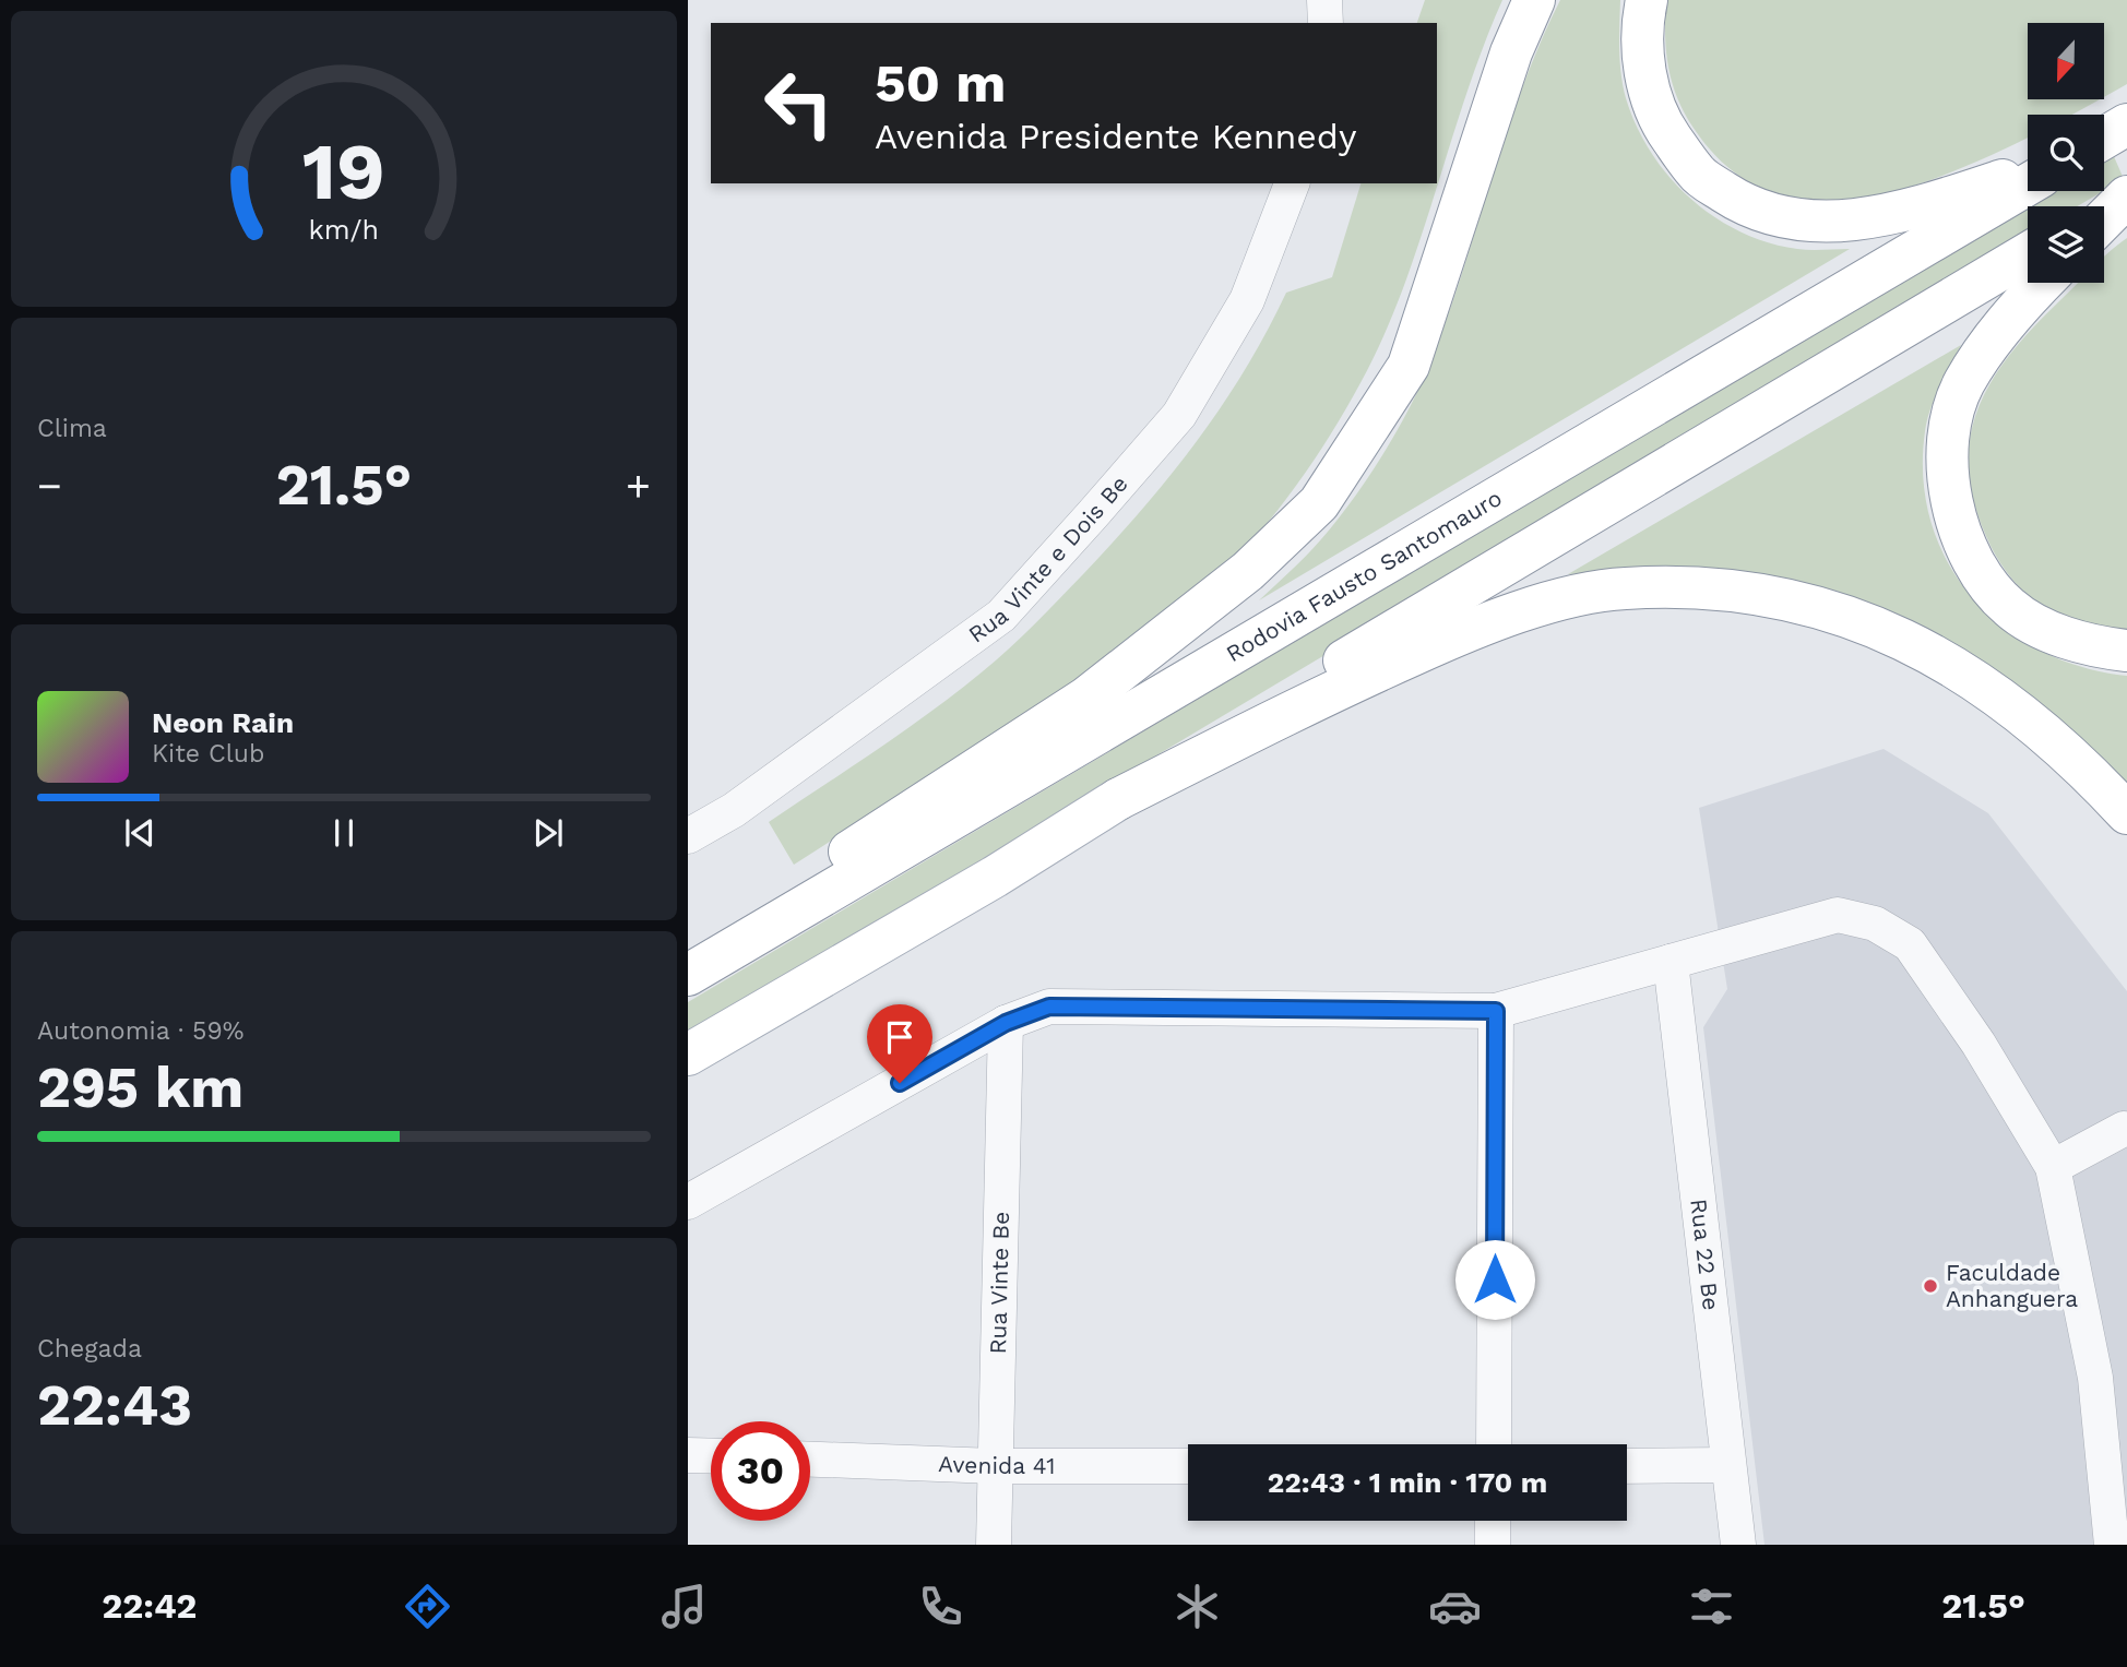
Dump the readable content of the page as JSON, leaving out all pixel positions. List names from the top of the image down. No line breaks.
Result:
{"streets":{"main road":["Rodovia Fausto Santomauro"],"street":["Rua Vinte e Dois Be","Rua 22 Be","Rua Vinte Be","Avenida 41"]},"crossings":[["Rua Vinte Be","Avenida 41"]],"places":["Faculdade Anhanguera"],"north":"bottom","page":{"turn":["50 m","Avenida Presidente Kennedy"],"tile":["Clima",["Autonomia · 59%","295 km"],["Chegada","22:43"]],"heat":["−","21.5°","+"],"song":["Neon Rain","Kite Club"],"limit":"30","trip":"22:43 · 1 min · 170 m","tabs":["22:42","21.5°"],"gauge":["19","km/h"]}}
